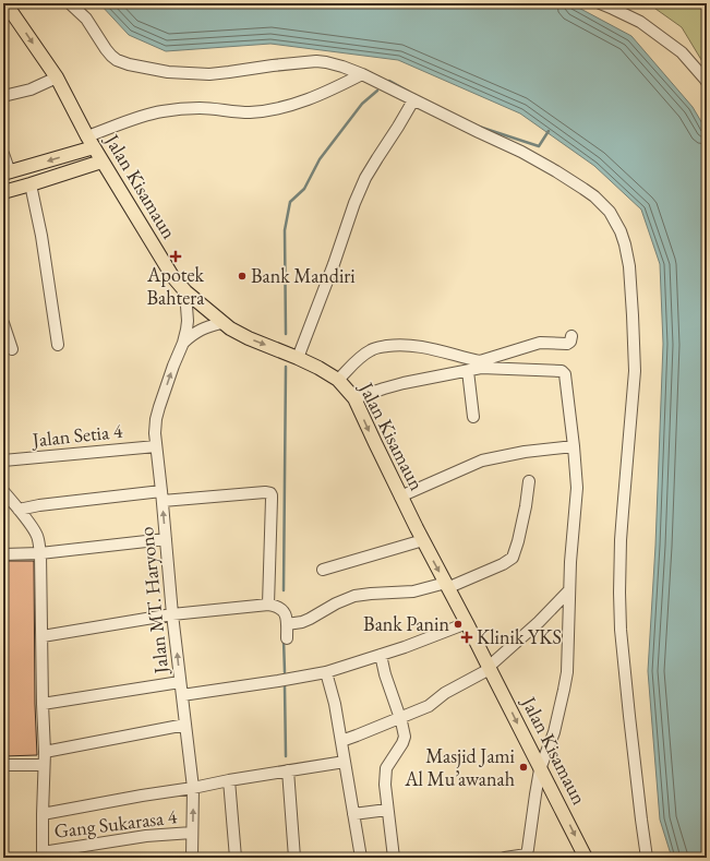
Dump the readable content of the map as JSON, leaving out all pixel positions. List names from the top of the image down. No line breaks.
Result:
{"streets":{"main road":["Jalan Kisamaun"],"street":["Jalan Setia 4","Jalan MT. Haryono","Gang Sukarasa 4"]},"crossings":[["Jalan Kisamaun","Jalan MT. Haryono"],["Jalan Setia 4","Jalan MT. Haryono"],["Jalan MT. Haryono","Gang Sukarasa 4"]],"one_way":["Jalan Kisamaun","Jalan MT. Haryono"],"places":{"health":["Apotek Bahtera","Klinik YKS"],"other":["Bank Mandiri","Bank Panin","Masjid Jami Al Mu’awanah"]}}
